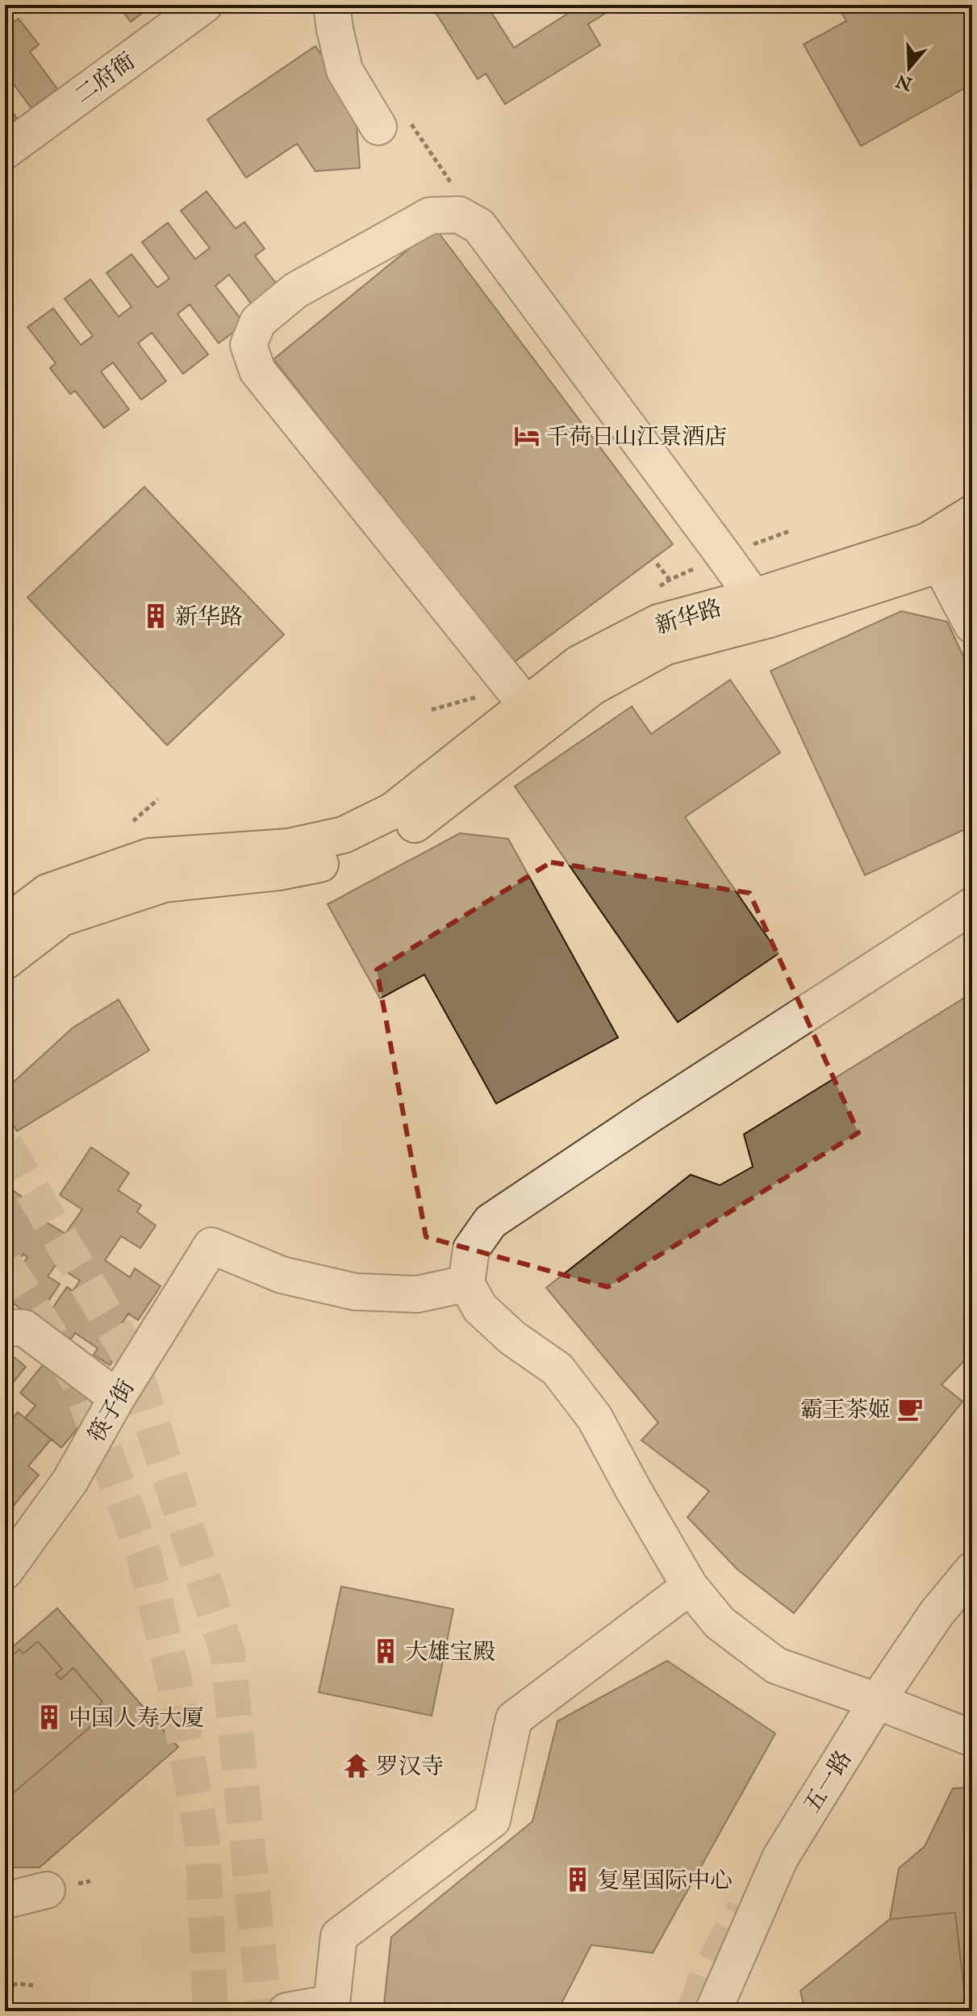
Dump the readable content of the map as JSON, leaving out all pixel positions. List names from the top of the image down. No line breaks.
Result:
{"streets":{"main road":["新华路"],"street":["二府衙","筷子街","五一路"]},"places":{"hotel":["千荷日山江景酒店"],"building":["新华路","大雄宝殿","中国人寿大厦","复星国际中心"],"cafe":["霸王茶姬"],"temple":["罗汉寺"]},"north":"bottom"}
